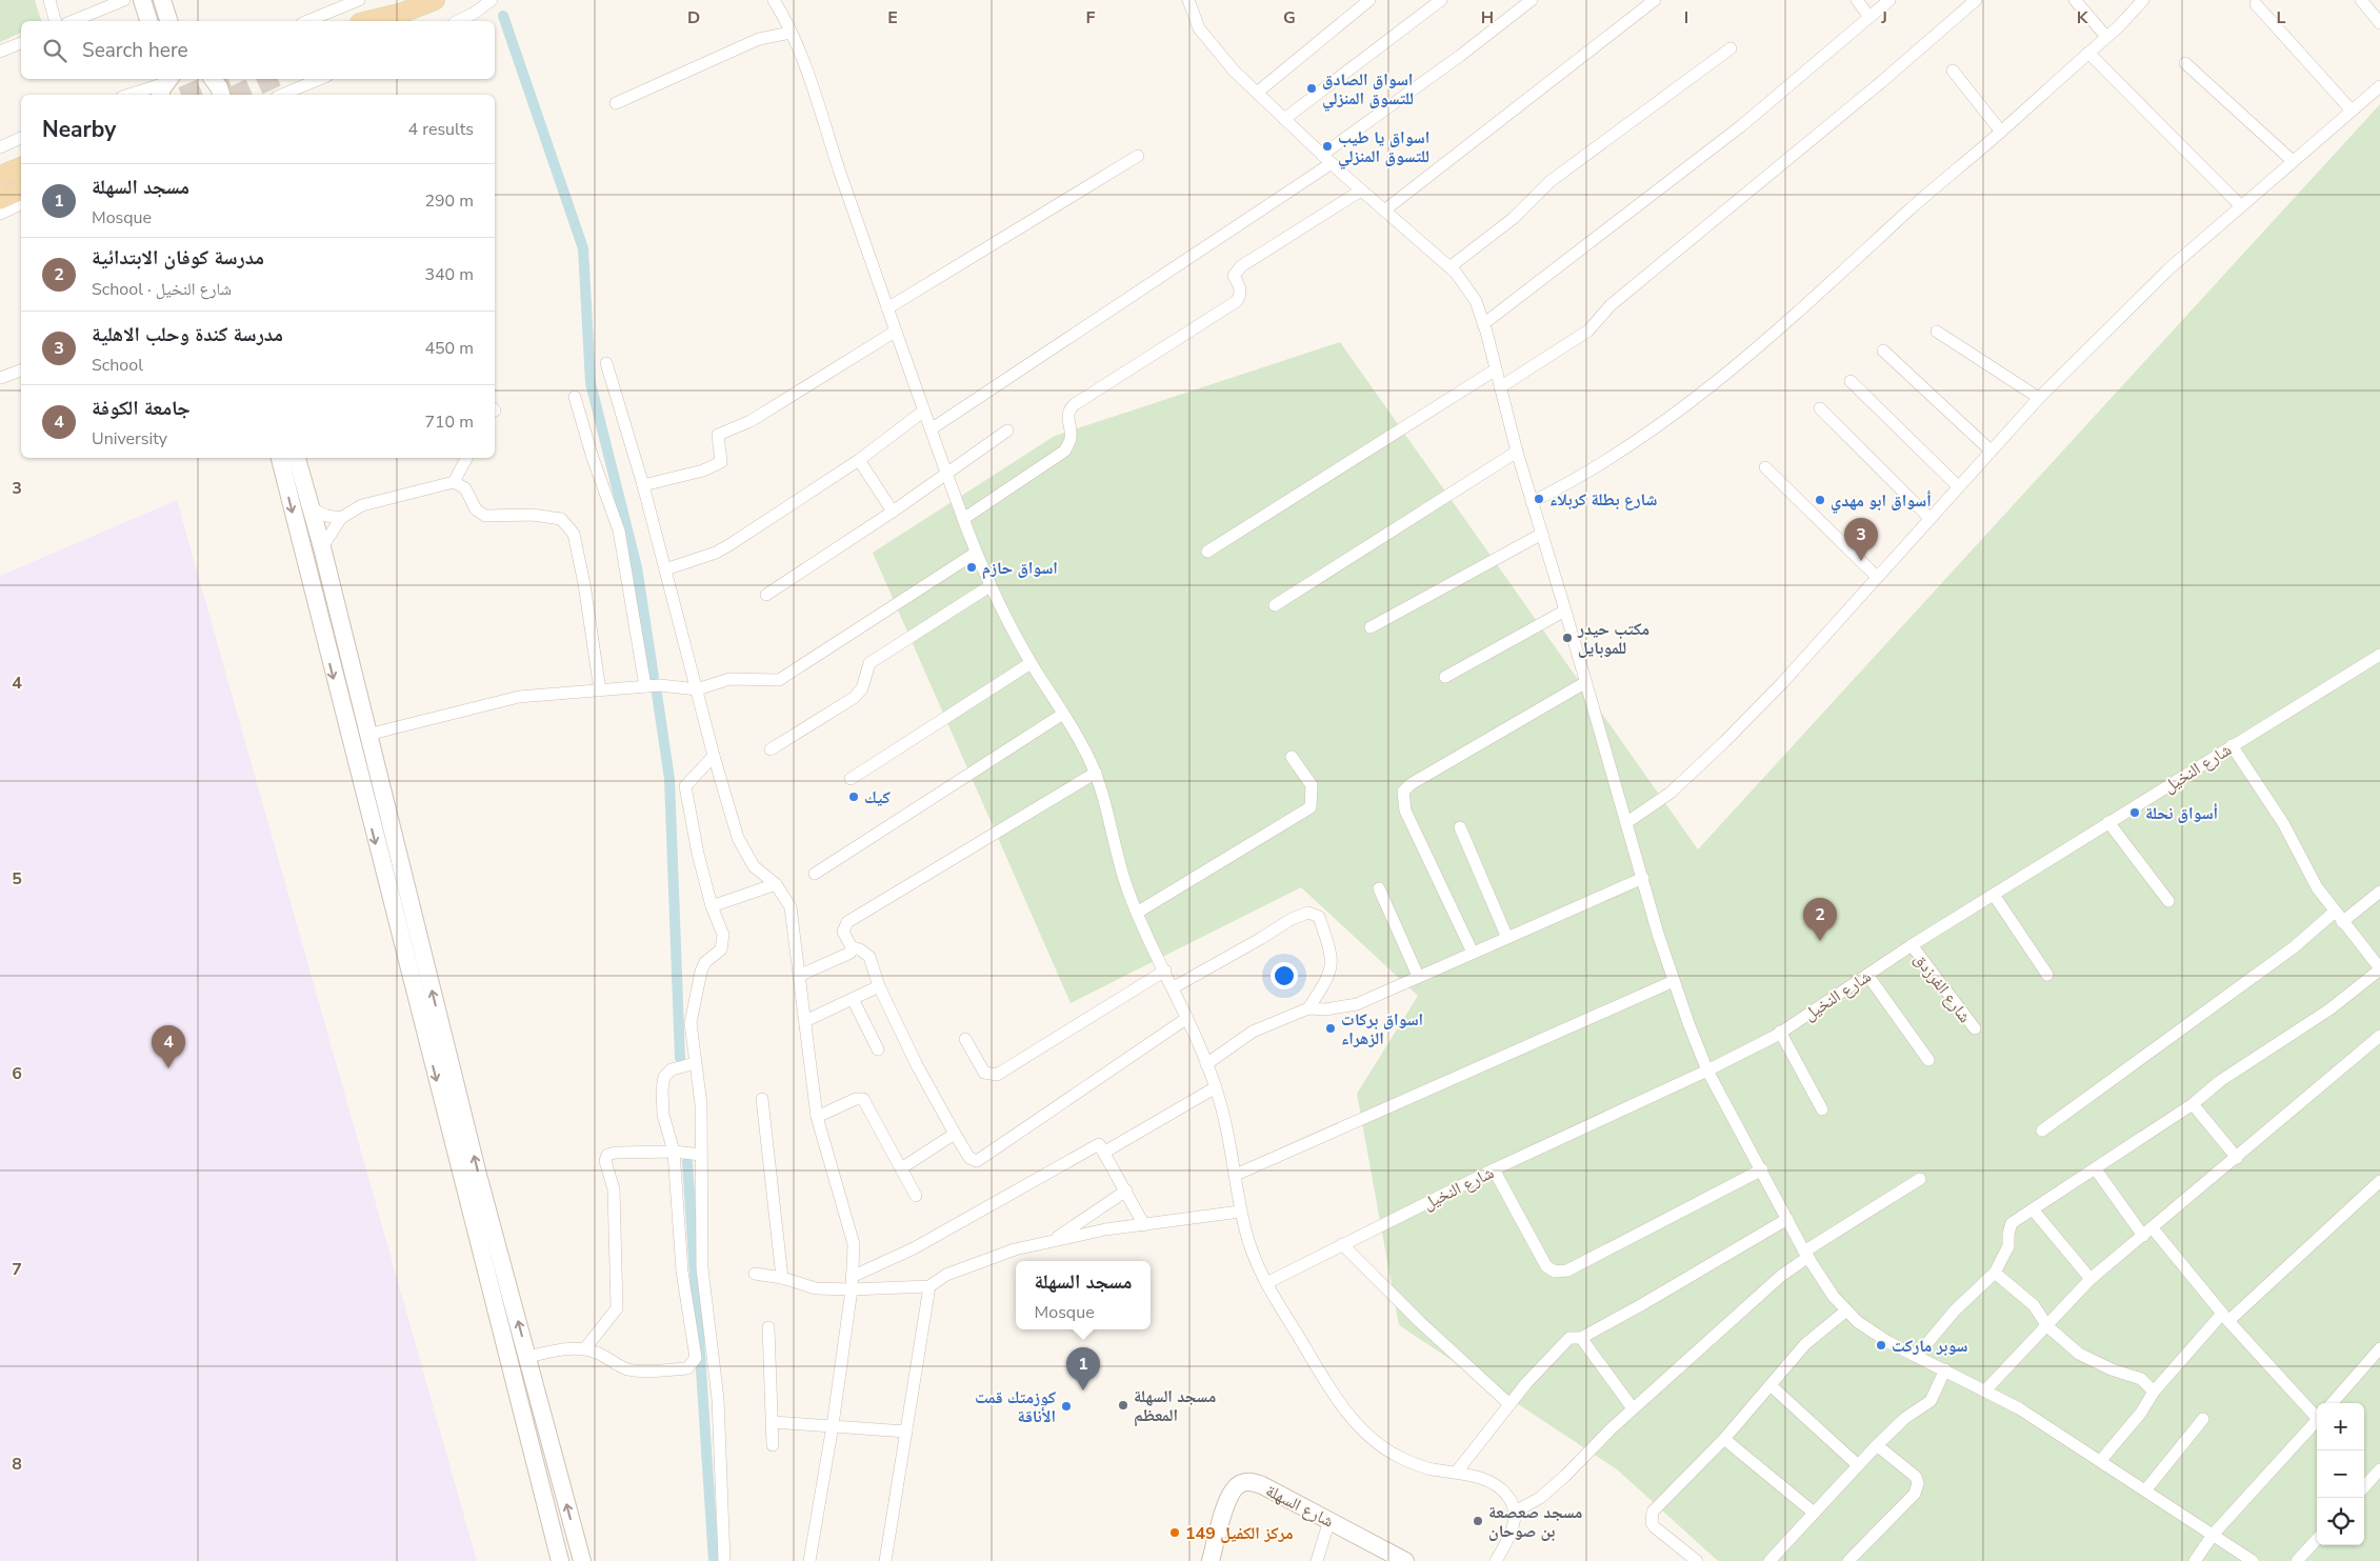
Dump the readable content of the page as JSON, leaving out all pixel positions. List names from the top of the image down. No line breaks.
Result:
{"streets":{"main road":["شارع السهلة"],"street":["شارع النخيل","شارع الفرزدق"]},"crossings":[["شارع النخيل","شارع الفرزدق"]],"places":["اسواق الصادق للتسوق المنزلي","اسواق يا طيب للتسوق المنزلي","شارع بطلة كربلاء","أسواق ابو مهدي","اسواق حازم","مكتب حيدر للموبايل","كيك","أسواق نحلة","اسواق بركات الزهراء","سوبر ماركت","مسجد السهلة المعظم","كوزمتك قمت الأناقة","مسجد صعصعة بن صوحان","مركز الكفيل 149"],"page":{"search":"Search here","heading":["Nearby","4 results"],"list":[{"mark":"1","name":"مسجد السهلة","note":"Mosque","value":"290 m"},{"mark":"2","name":"مدرسة كوفان الابتدائية","note":"School · شارع النخيل","value":"340 m"},{"mark":"3","name":"مدرسة كندة وحلب الاهلية","note":"School","value":"450 m"},{"mark":"4","name":"جامعة الكوفة","note":"University","value":"710 m"}],"pins":["3","2","4","1"],"popup":["مسجد السهلة","Mosque"],"map_buttons":["+","−"]},"grid":{"columns":["D","E","F","G","H","I","J","K","L"],"rows":["3","4","5","6","7","8"]}}
